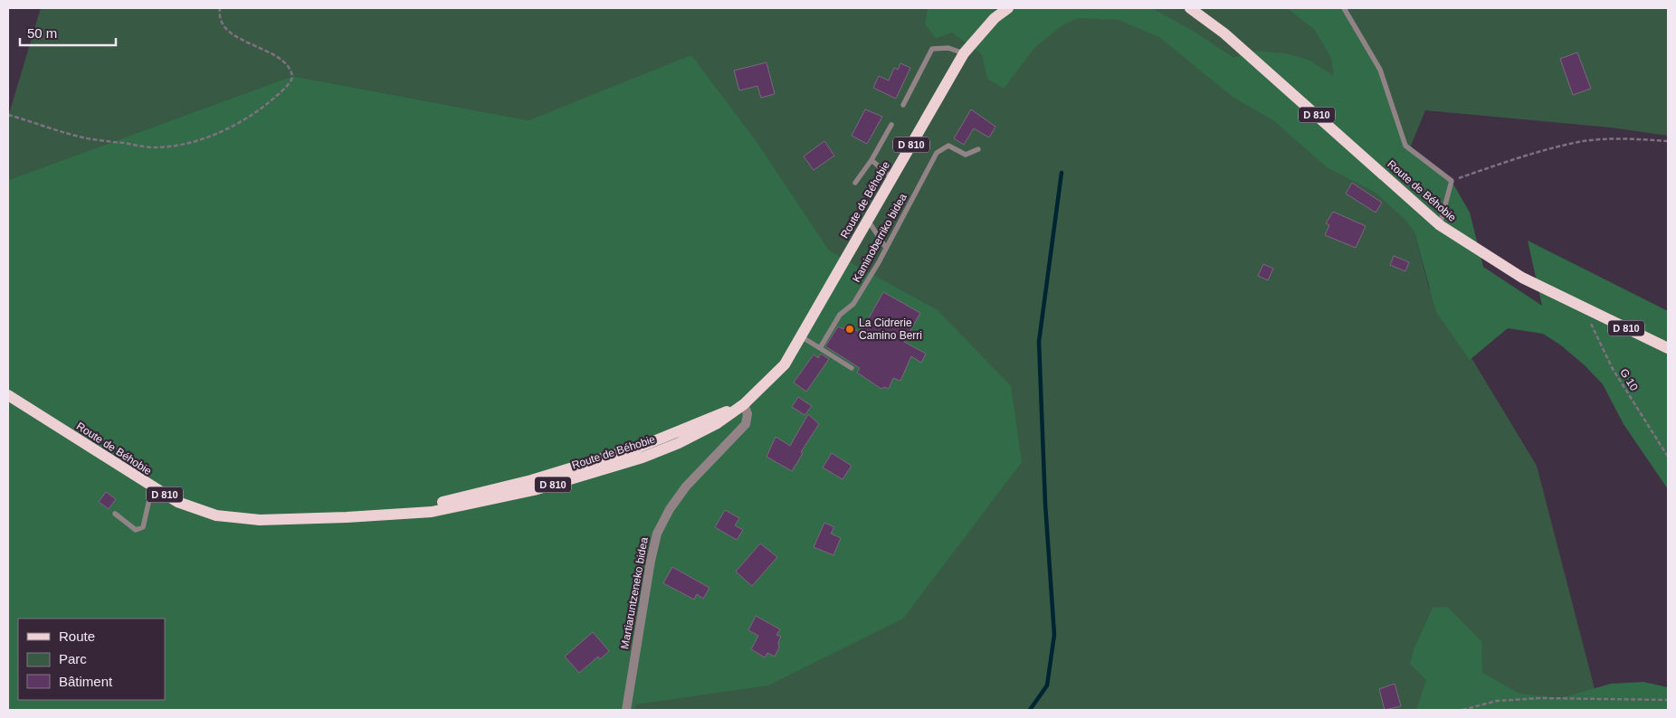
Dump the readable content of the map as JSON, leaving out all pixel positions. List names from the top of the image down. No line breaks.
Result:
{"streets":{"main road":["D 810","Route de Béhobie"],"street":["Martiaruntzeneko bidea"],"lane":["Kaminoberriko bidea"],"path":["G 10"]},"crossings":[["Route de Béhobie","G 10"],["Route de Béhobie","Martiaruntzeneko bidea"]],"places":["La Cidrerie Camino Berri"],"legend":["Route","Parc","Bâtiment"],"scale_bar":"50 m"}
